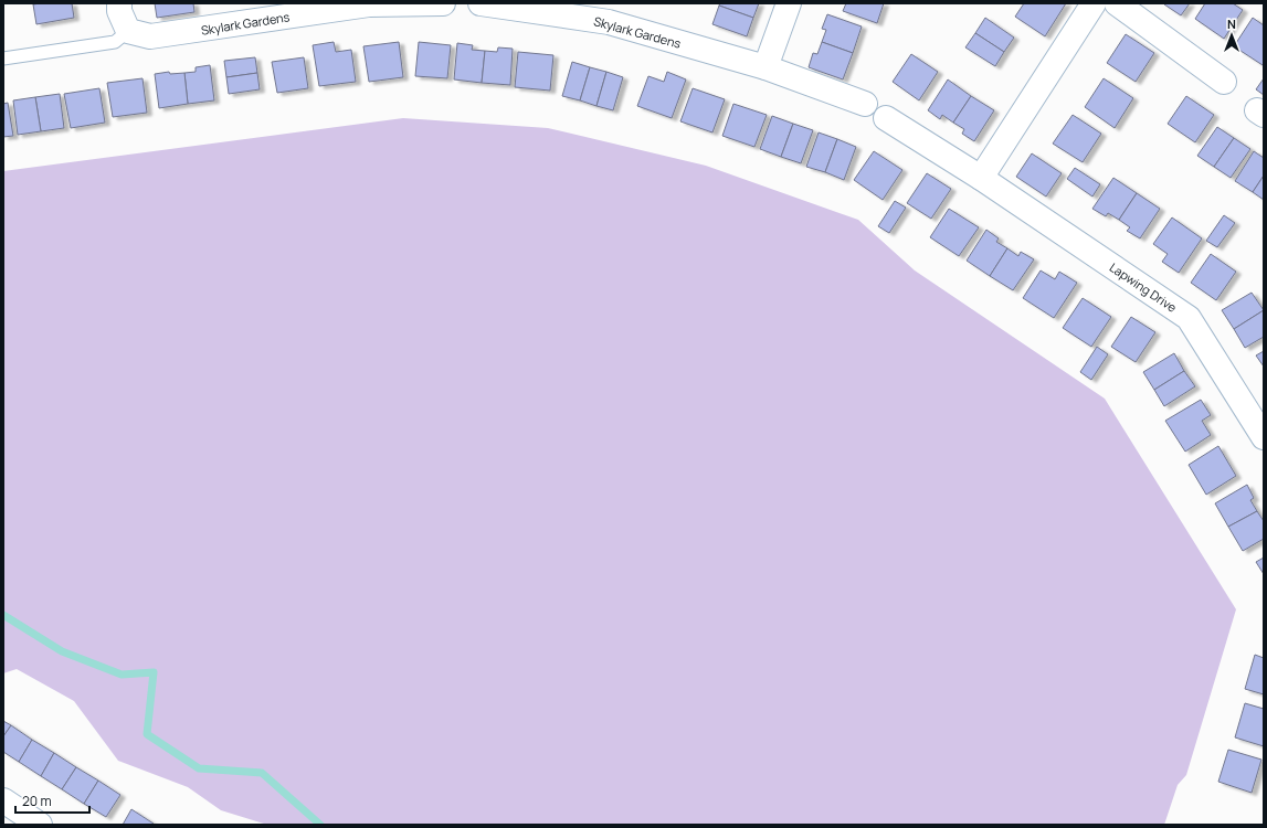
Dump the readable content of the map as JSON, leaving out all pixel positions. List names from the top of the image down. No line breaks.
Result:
{"streets":{"street":["Skylark Gardens","Lapwing Drive"]},"scale_bar":"20 m","north":"top"}
